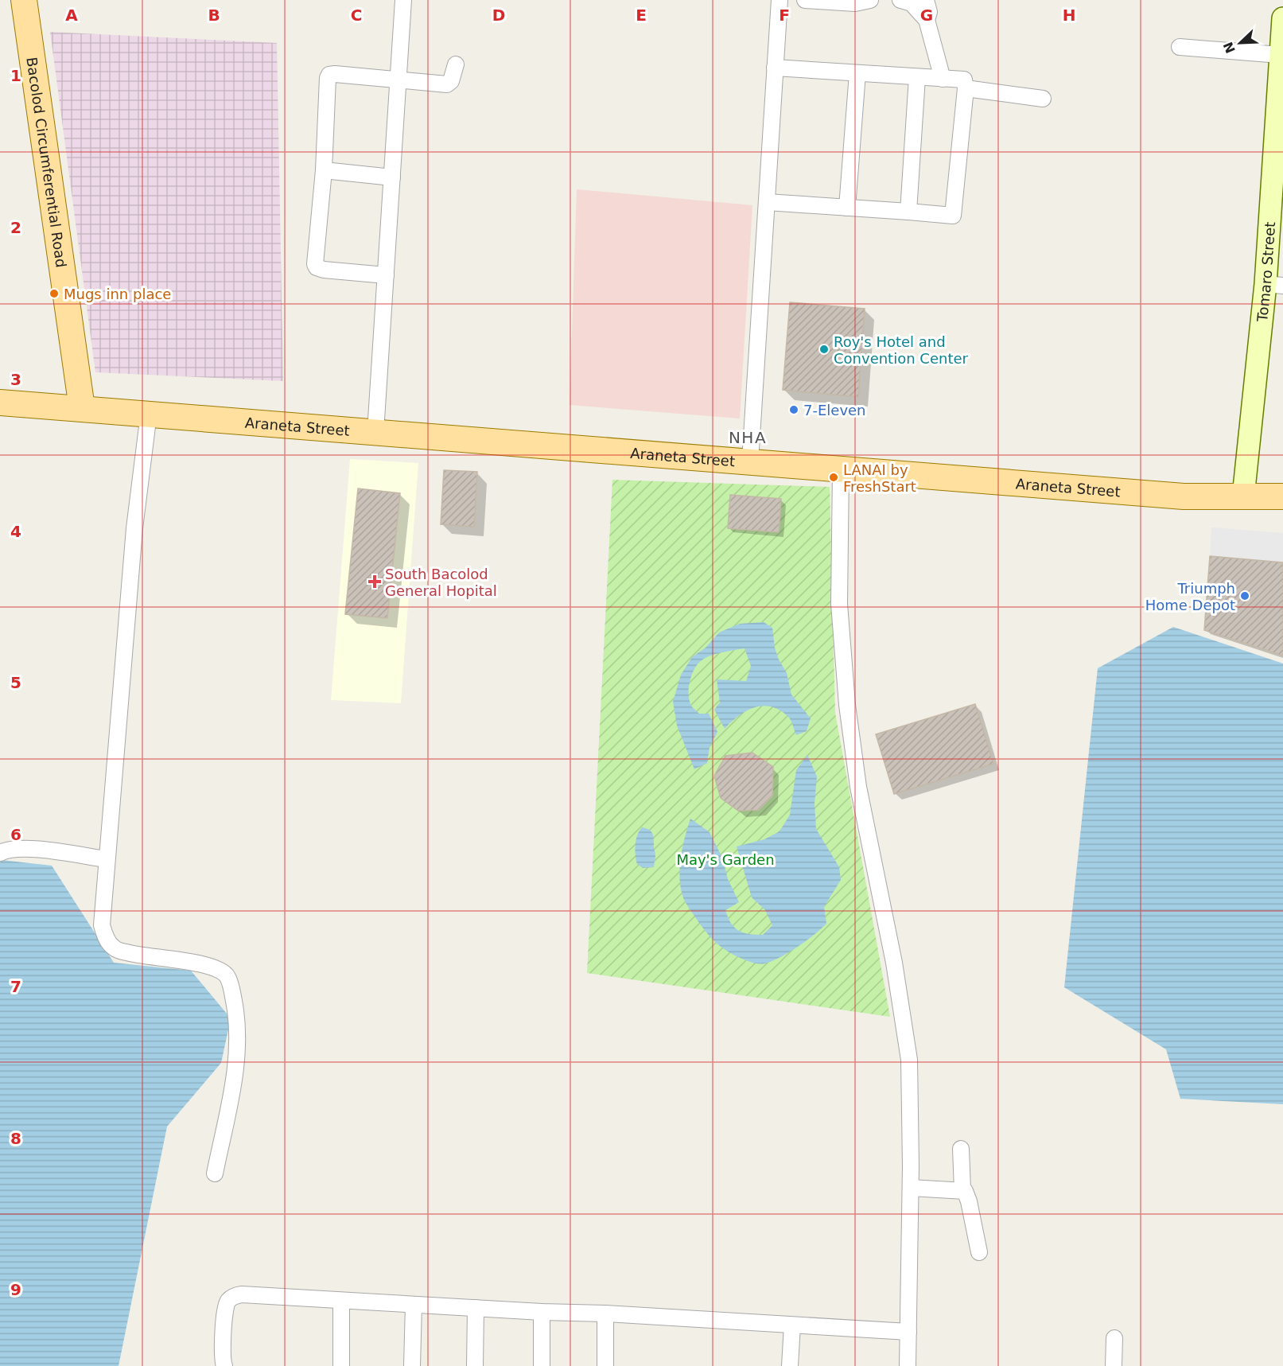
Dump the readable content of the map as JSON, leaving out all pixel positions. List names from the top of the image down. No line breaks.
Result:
{"streets":{"main road":["Bacolod Circumferential Road","Araneta Street"],"street":["Tomaro Street"]},"crossings":[["Bacolod Circumferential Road","Araneta Street"],["Tomaro Street","Araneta Street"]],"districts":["NHA"],"parks":["May's Garden"],"places":{"other":["Mugs inn place","Roy's Hotel and Convention Center","7-Eleven","LANAI by FreshStart","Triumph Home Depot"],"health":["South Bacolod General Hopital"]},"north":"bottom left","grid":{"columns":["A","B","C","D","E","F","G","H"],"rows":["1","2","3","4","5","6","7","8","9"]}}
